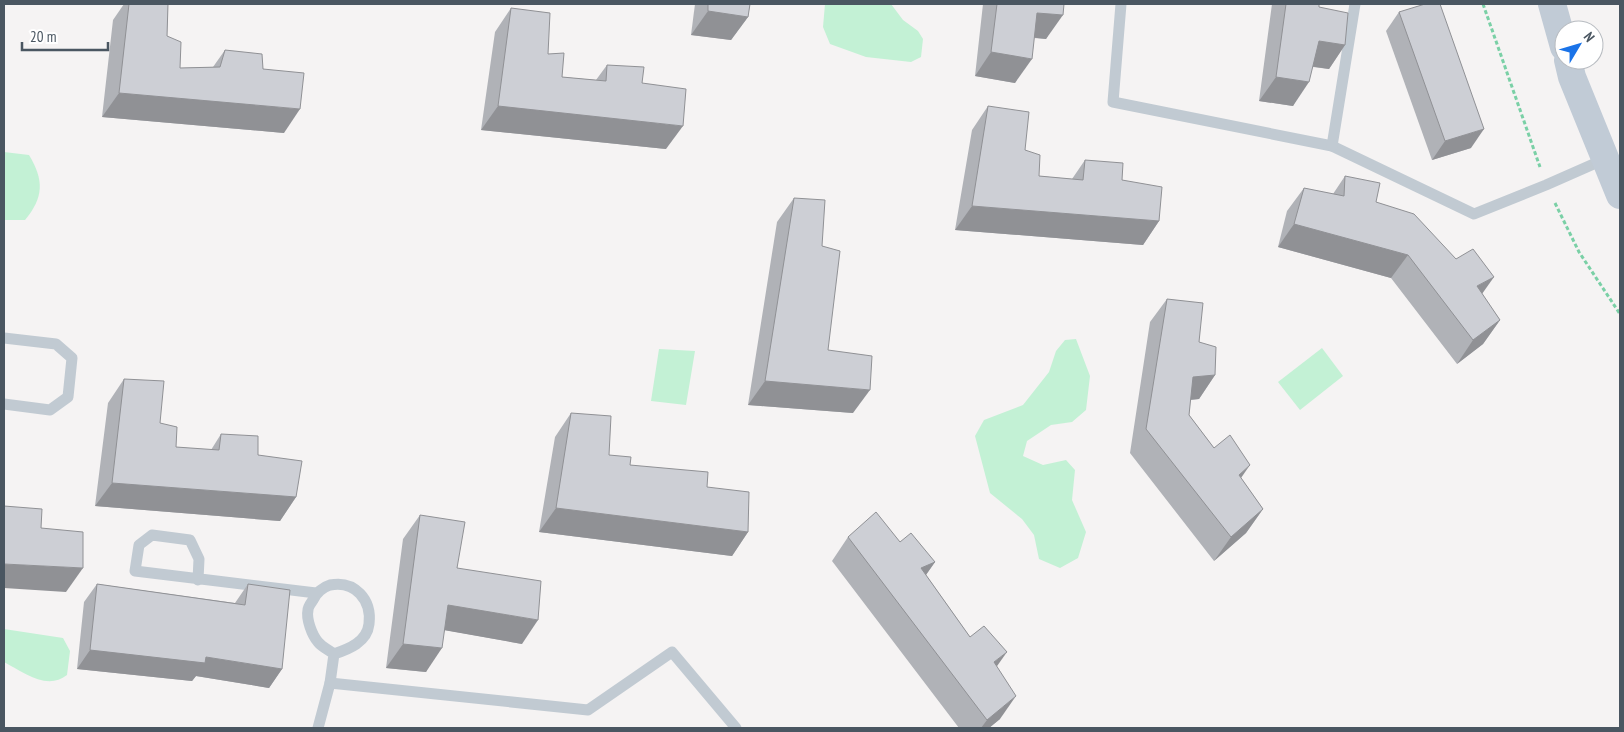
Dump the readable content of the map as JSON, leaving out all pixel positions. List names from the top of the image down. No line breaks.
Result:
{"scale_bar":"20 m","north":"top right"}
